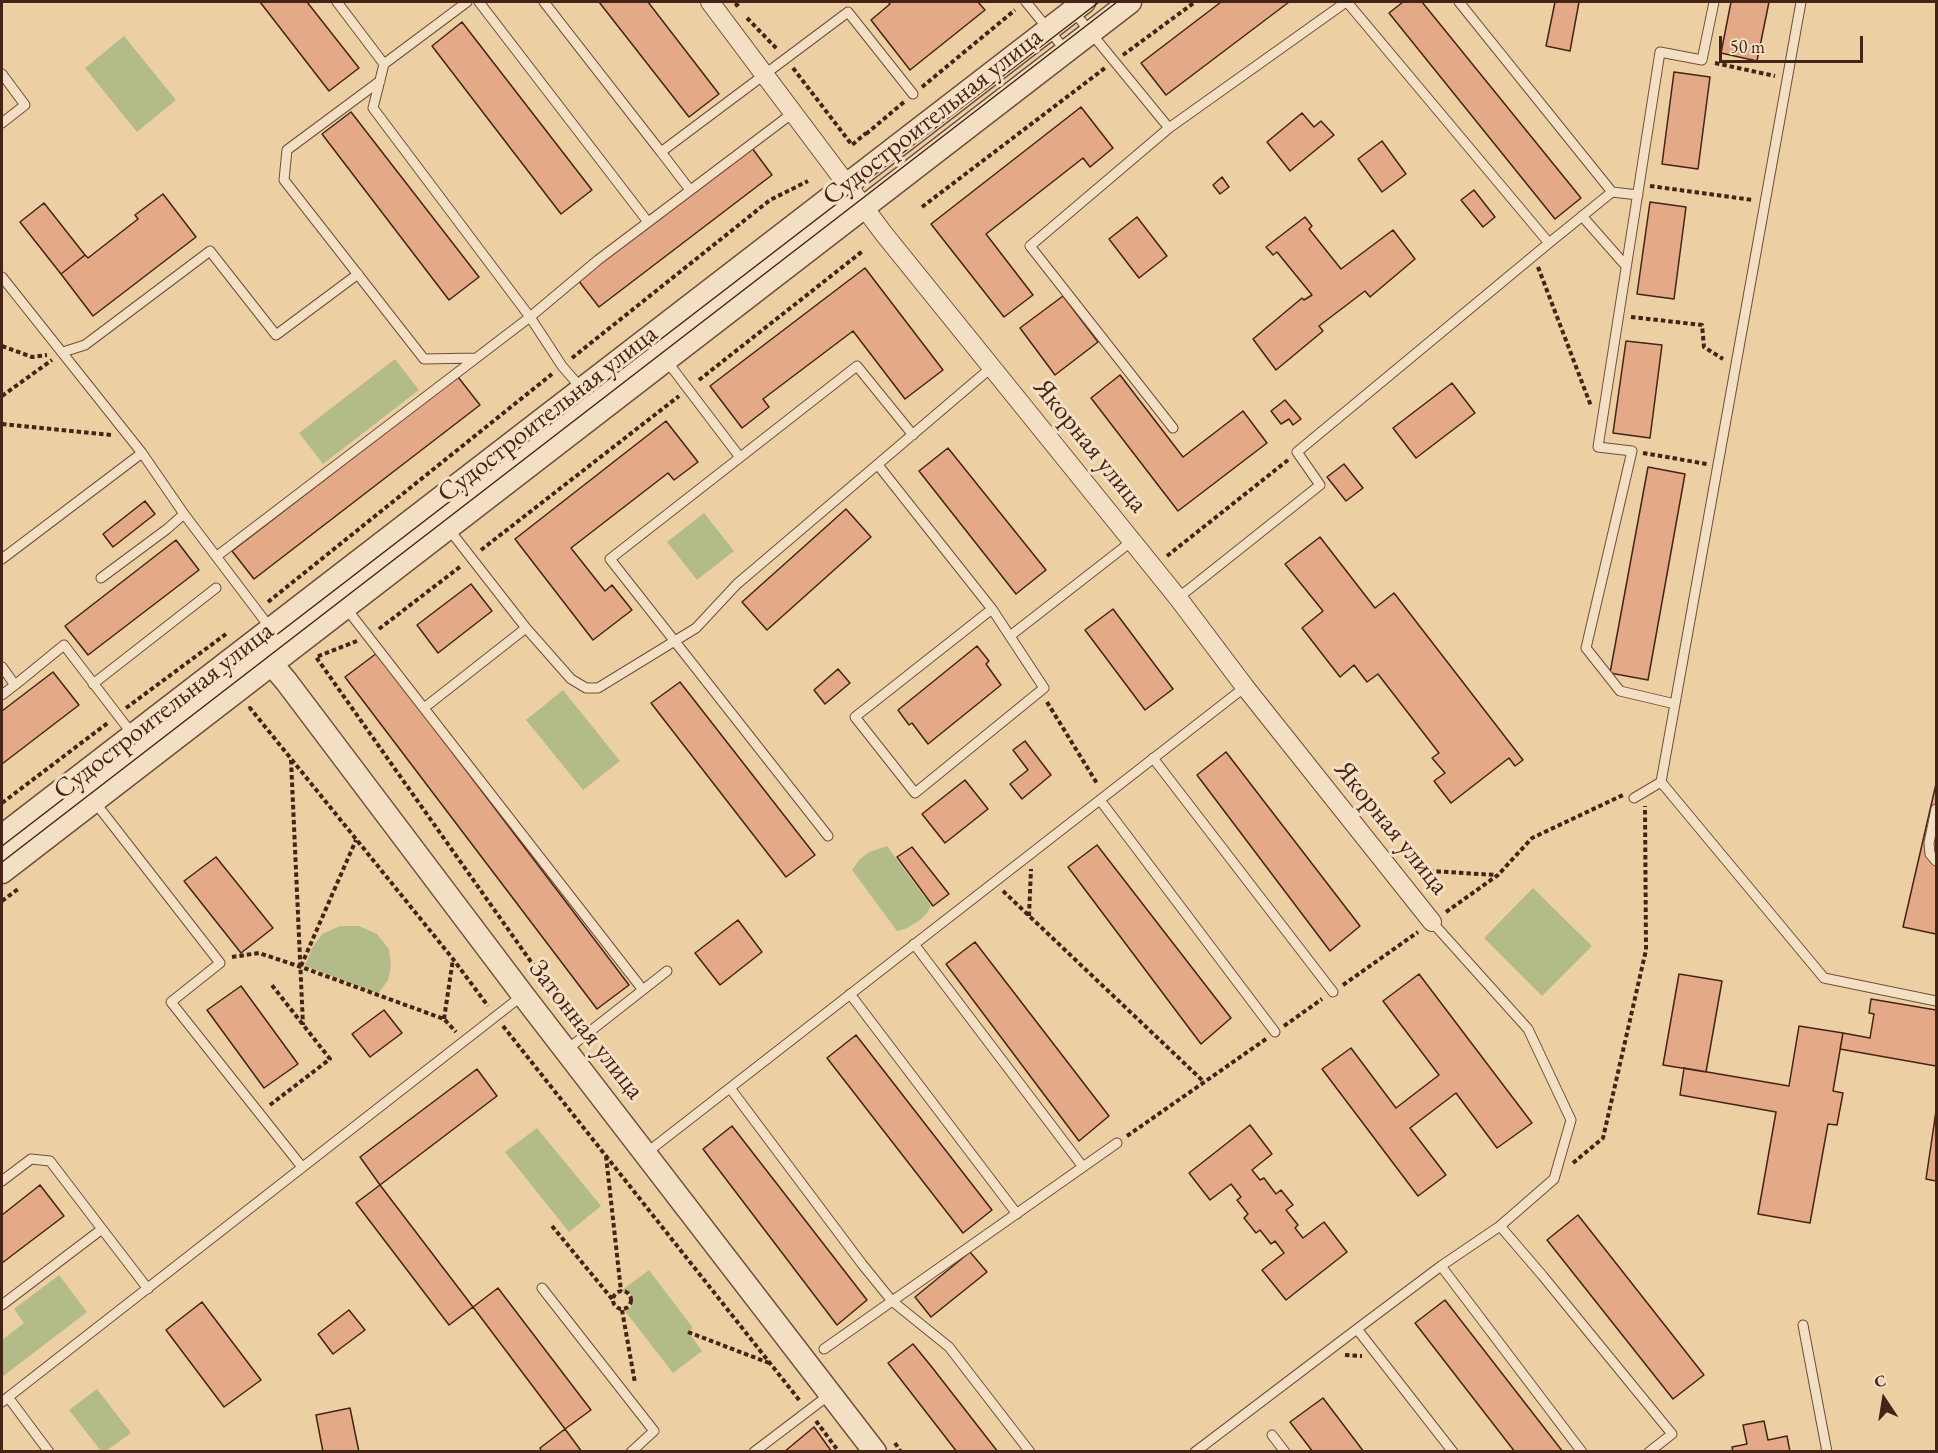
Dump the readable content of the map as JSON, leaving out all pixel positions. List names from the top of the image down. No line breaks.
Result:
{"streets":{"street":["Судостроительная улица","Якорная улица","Затонная улица"]},"crossings":[["Судостроительная улица","Якорная улица"],["Судостроительная улица","Затонная улица"]],"scale_bar":"50 m","north":"top"}
